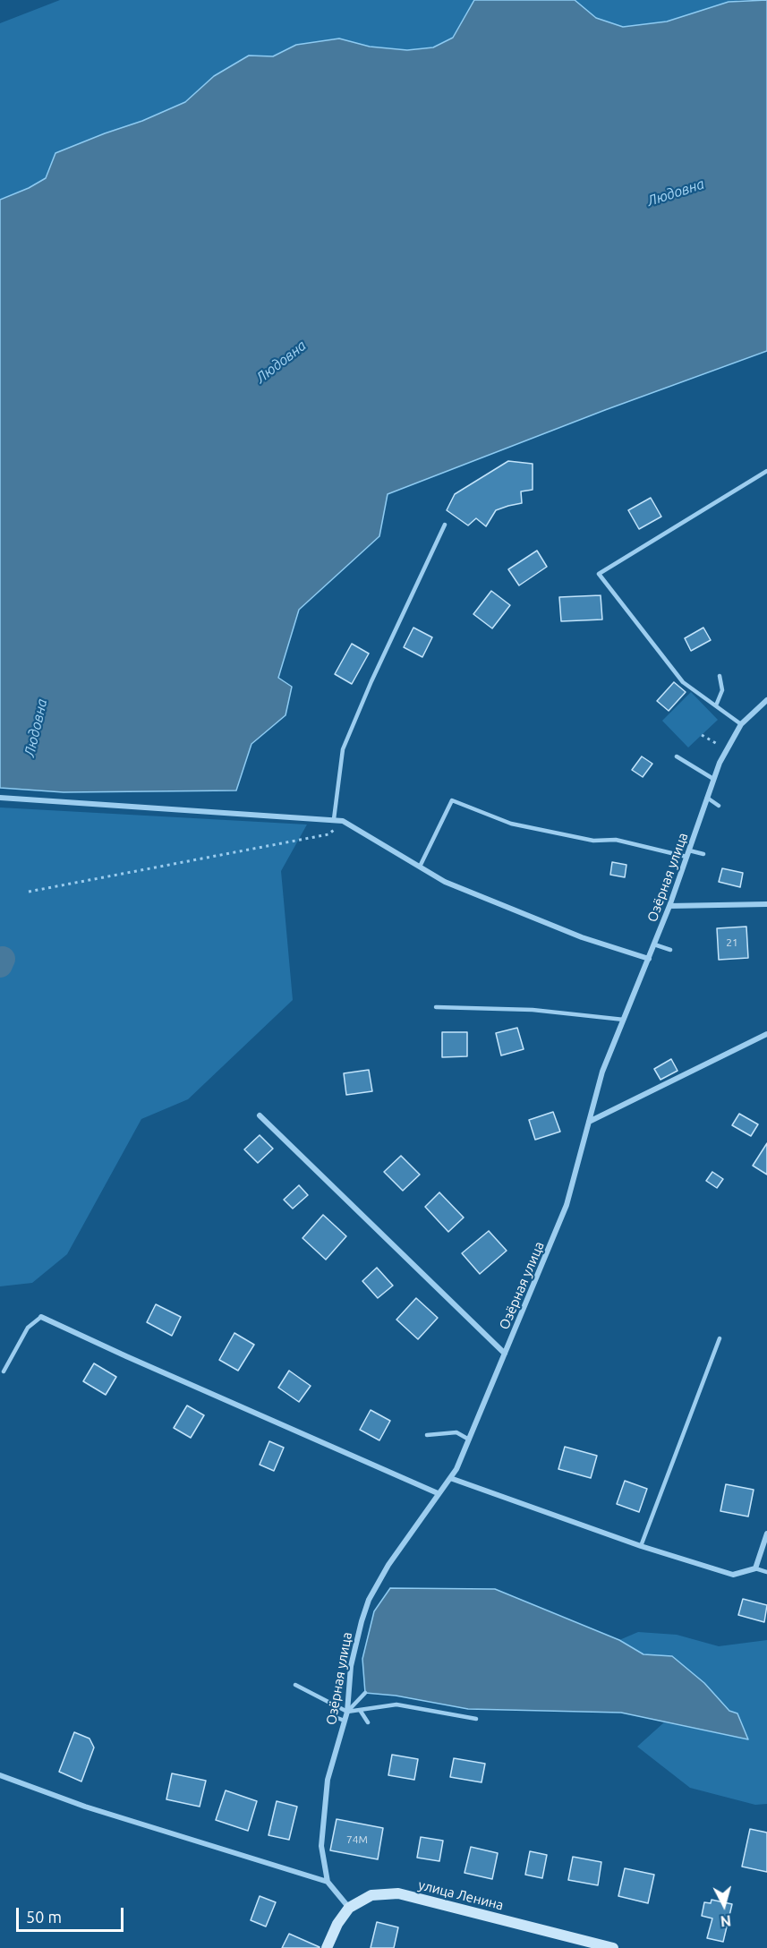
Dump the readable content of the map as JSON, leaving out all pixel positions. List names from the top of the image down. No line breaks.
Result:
{"streets":{"main road":["улица Ленина"],"street":["Озёрная улица"]},"water":["Людовна"],"house_numbers":["21","74М"],"scale_bar":"50 m","north":"bottom"}
